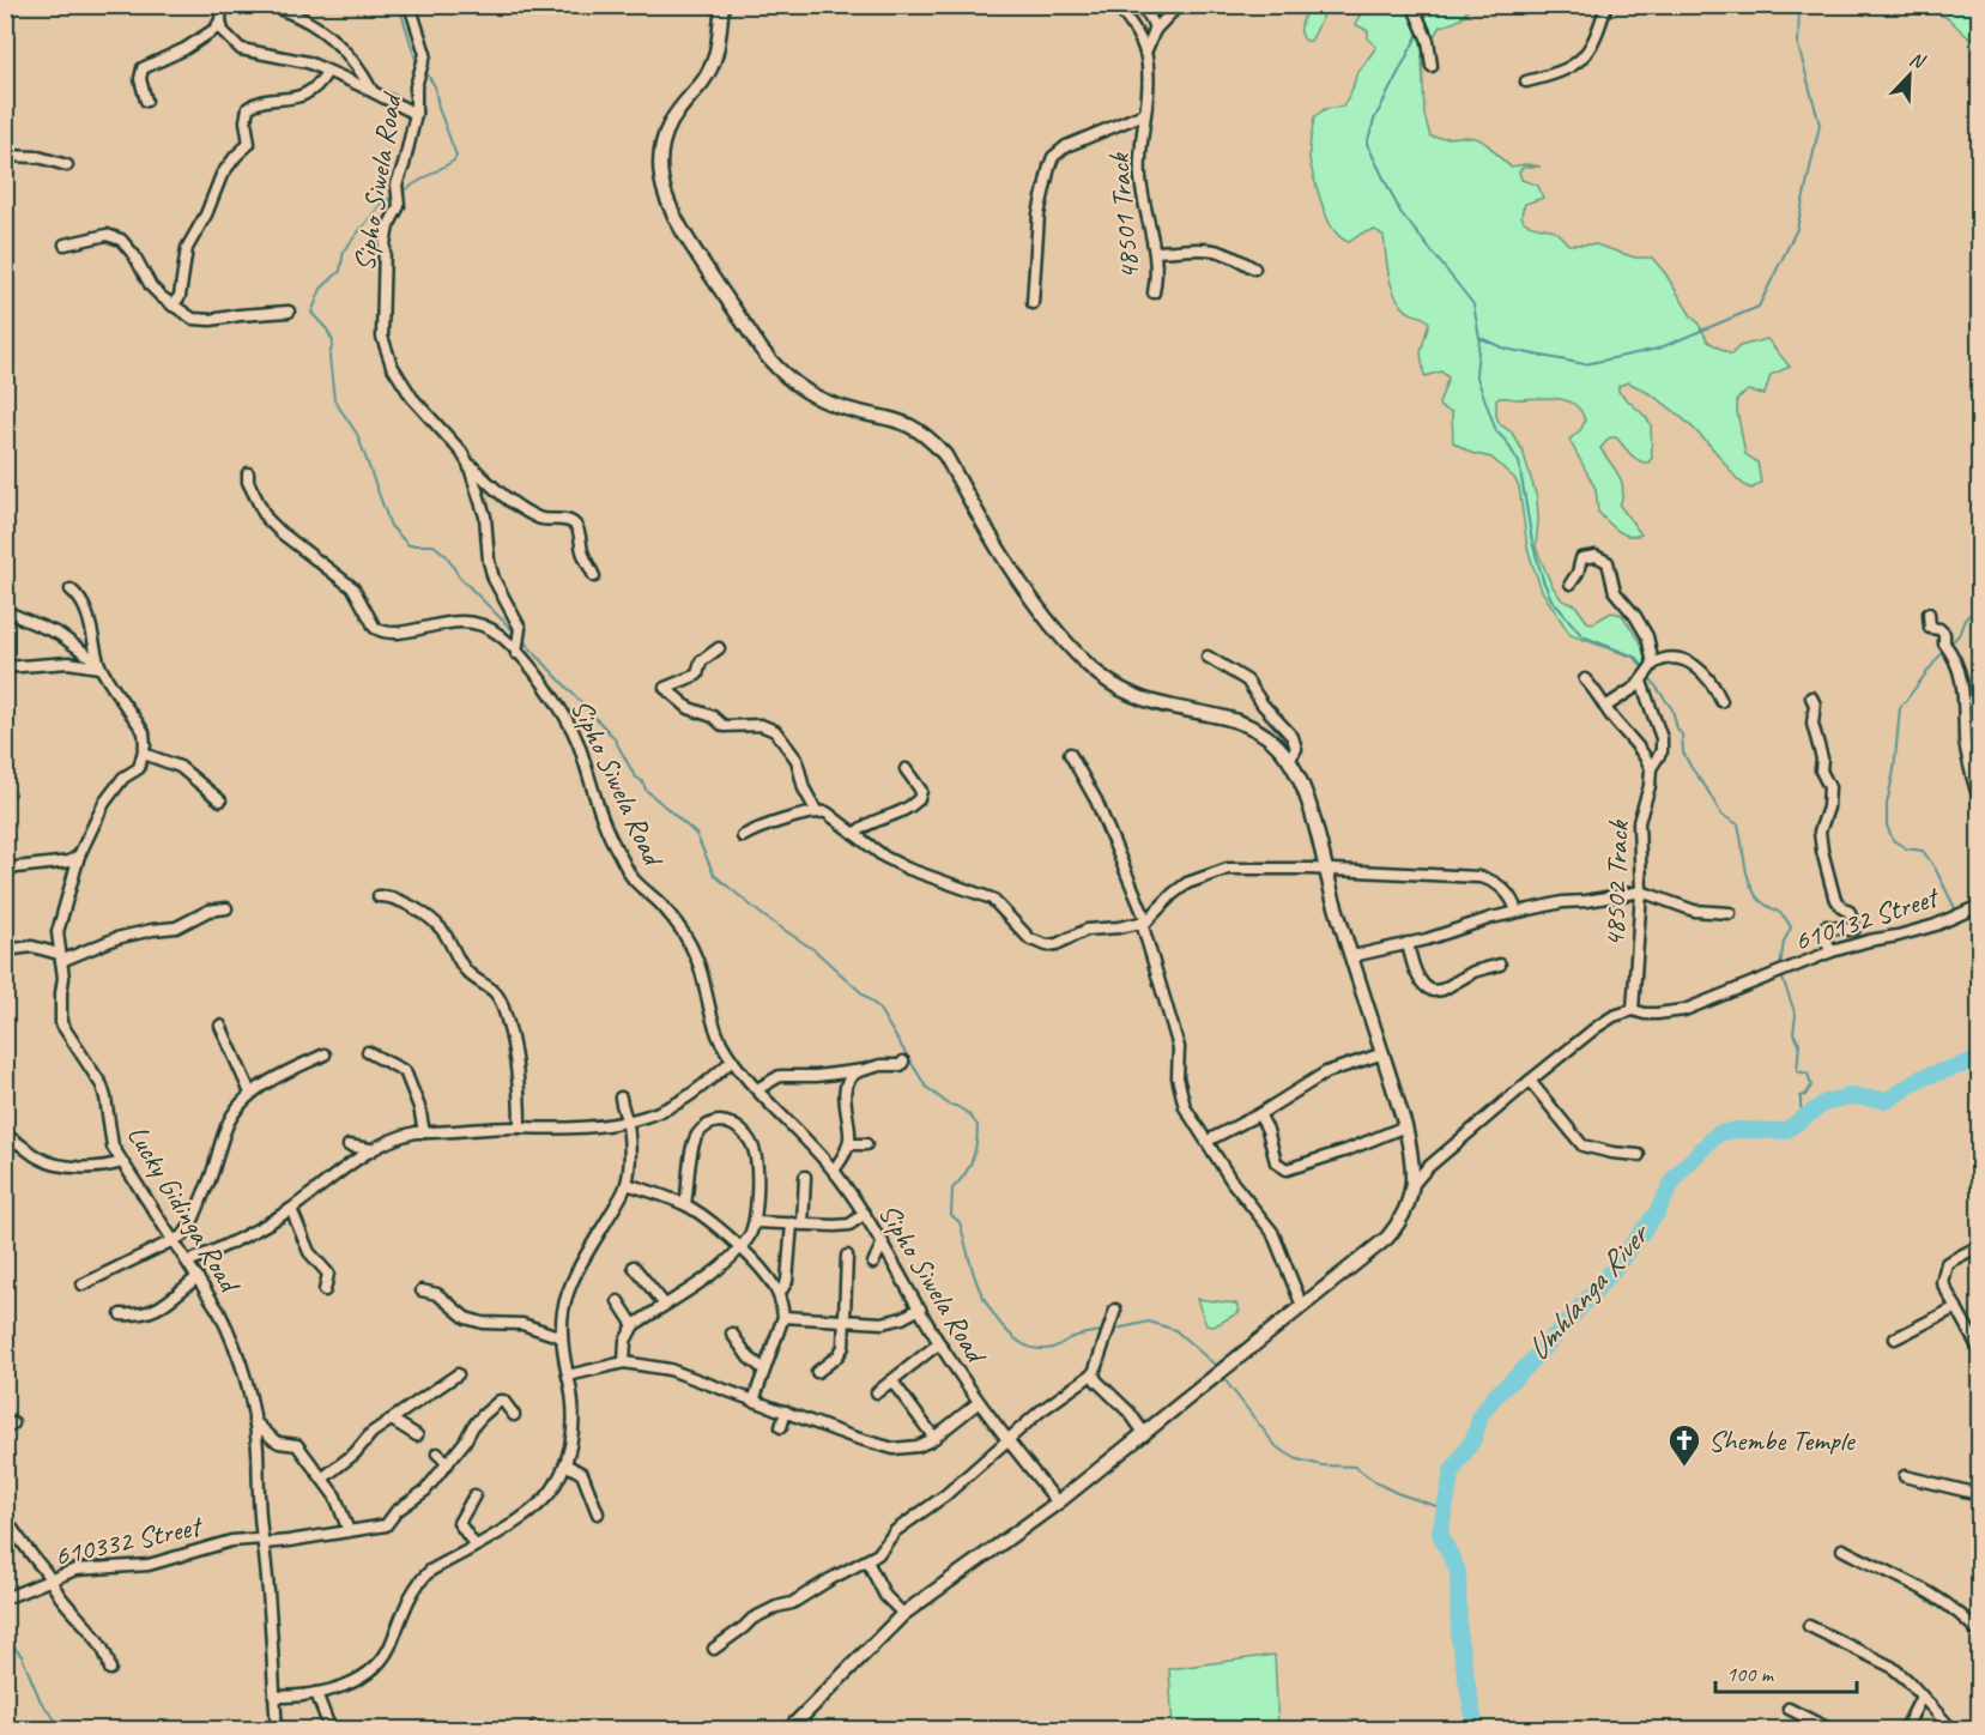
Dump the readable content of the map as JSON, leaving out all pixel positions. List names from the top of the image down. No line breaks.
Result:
{"streets":{"street":["Sipho Siwela Road","48501 Track","48502 Track","610132 Street","Lucky Gidinga Road","610332 Street"]},"crossings":[["48502 Track","610132 Street"],["Lucky Gidinga Road","610332 Street"]],"water":["Umhlanga River"],"places":{"church":["Shembe Temple"]},"scale_bar":"100 m","north":"top right"}
